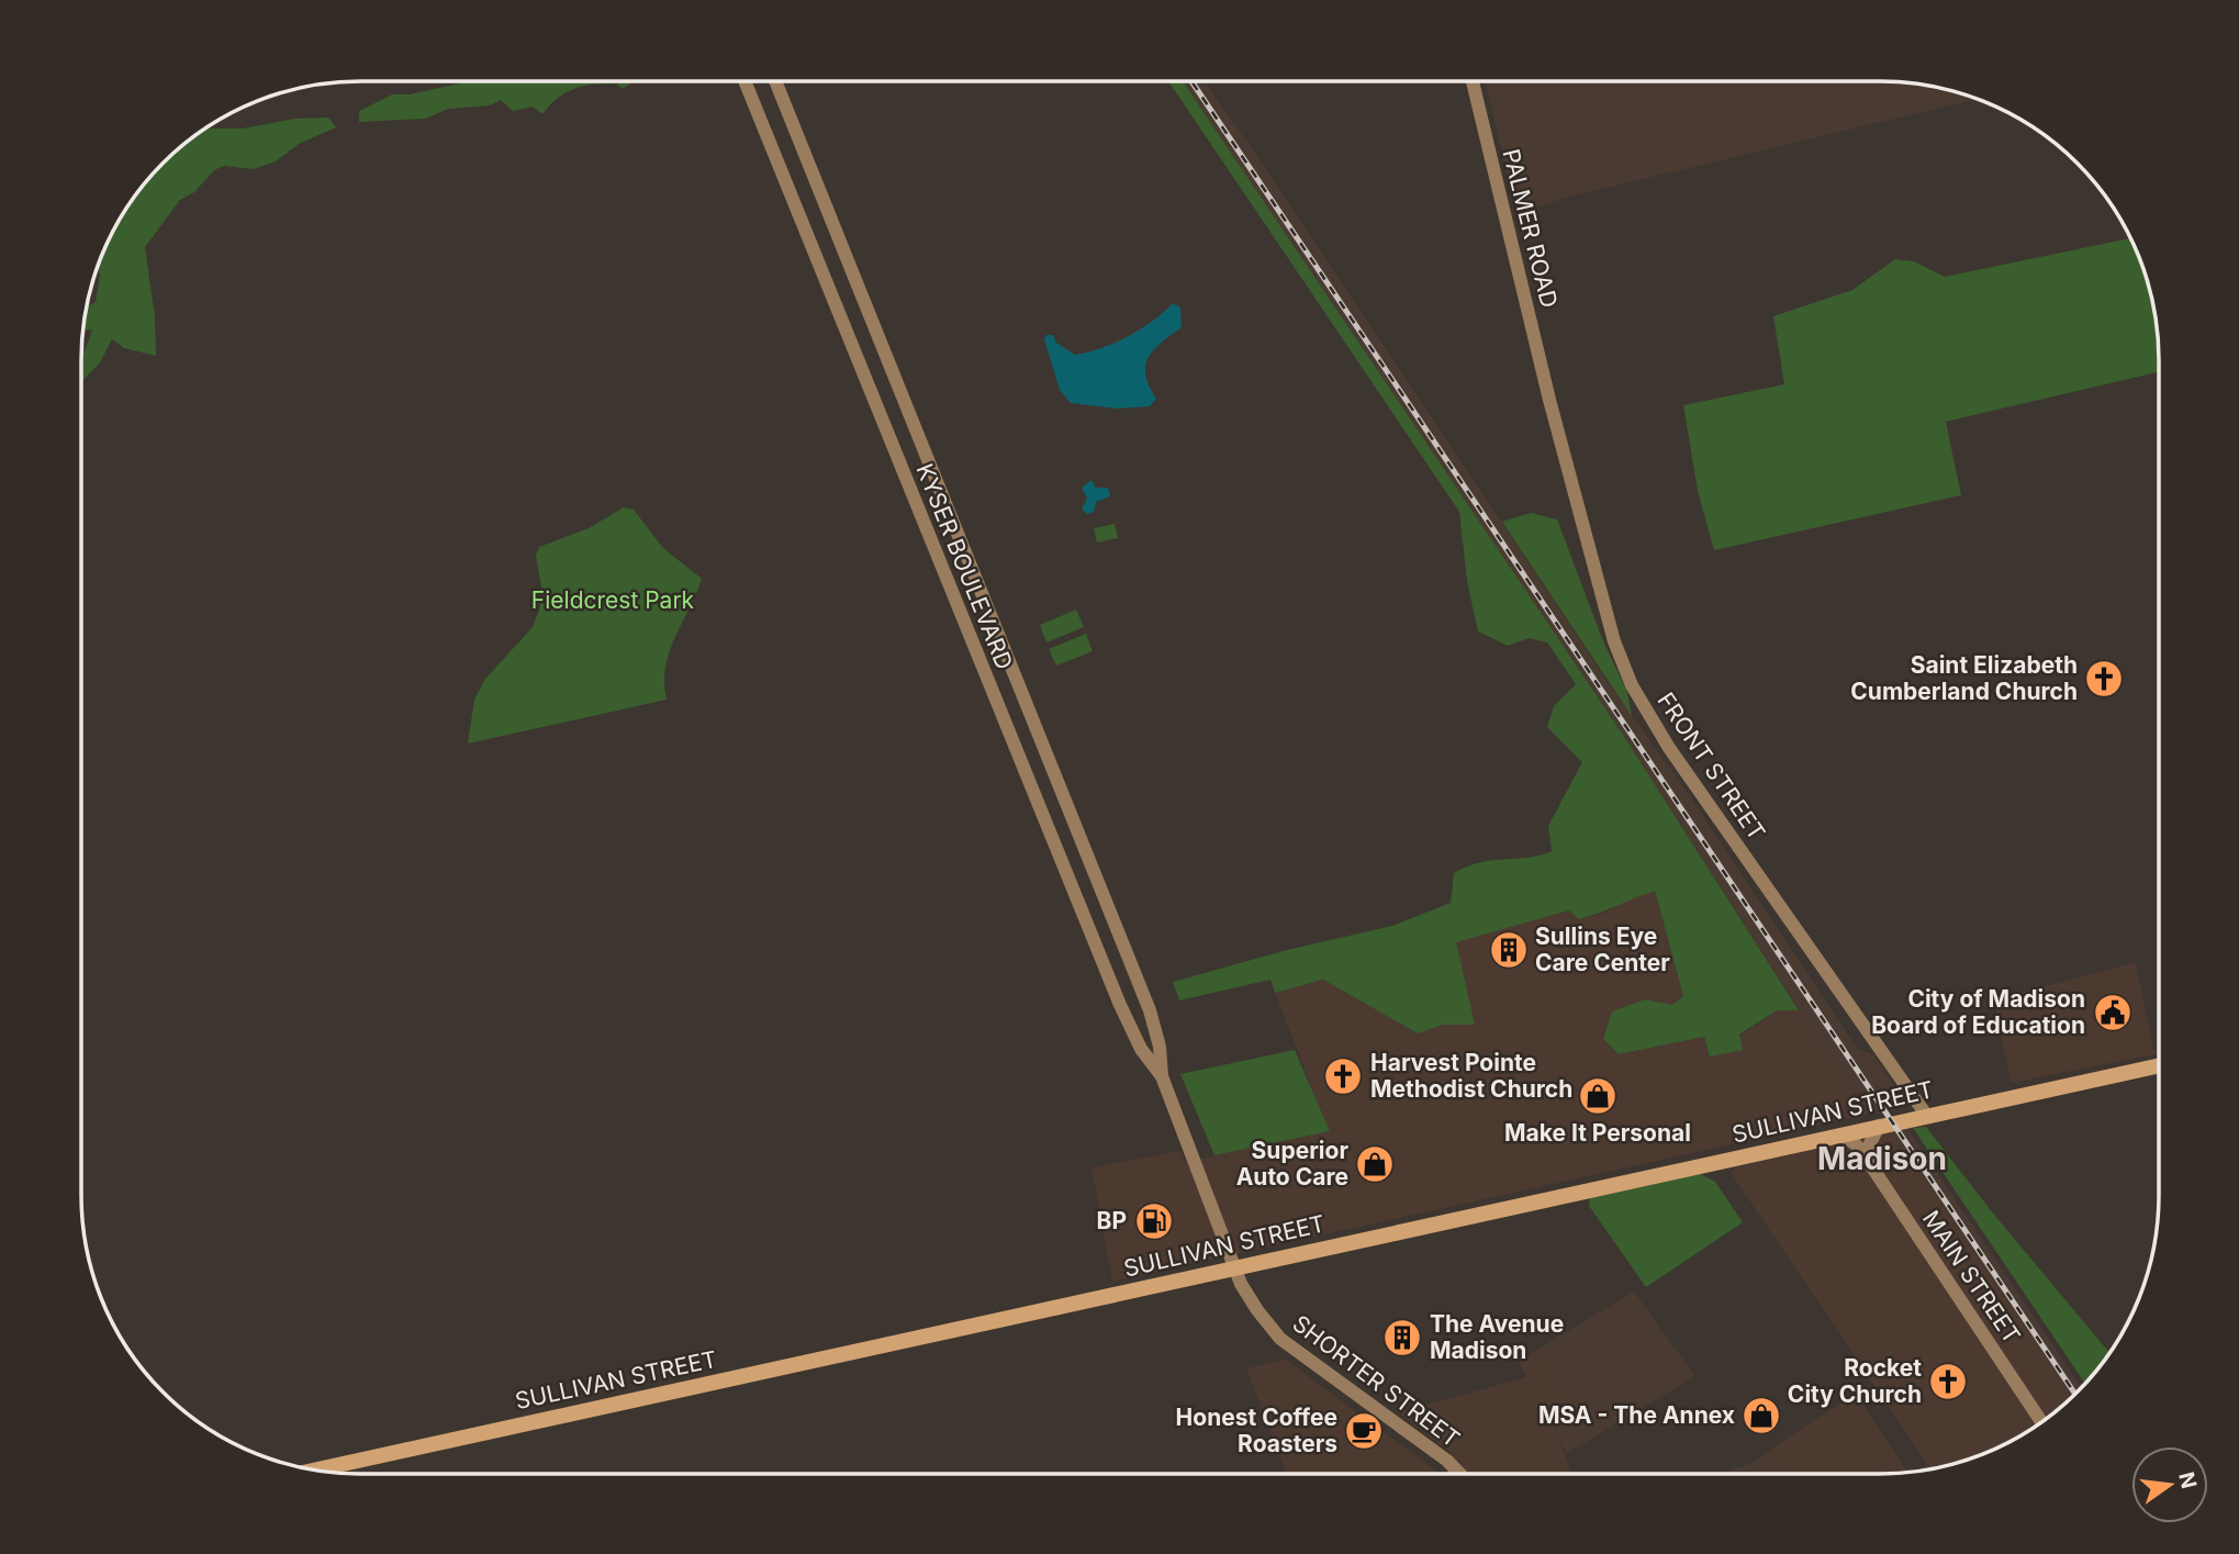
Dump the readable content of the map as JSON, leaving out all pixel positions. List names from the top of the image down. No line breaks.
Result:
{"streets":{"main road":["SULLIVAN STREET"],"street":["PALMER ROAD","KYSER BOULEVARD","FRONT STREET","MAIN STREET","SHORTER STREET"]},"crossings":[["PALMER ROAD","FRONT STREET"],["KYSER BOULEVARD","SULLIVAN STREET"],["KYSER BOULEVARD","SHORTER STREET"],["FRONT STREET","SULLIVAN STREET"],["SULLIVAN STREET","MAIN STREET"],["SULLIVAN STREET","SHORTER STREET"]],"districts":["Madison"],"parks":["Fieldcrest Park"],"places":{"church":["Saint Elizabeth Cumberland Church","Harvest Pointe Methodist Church","Rocket City Church"],"building":["Sullins Eye Care Center","The Avenue Madison"],"public building":["City of Madison Board of Education"],"shop":["Make It Personal","Superior Auto Care","MSA - The Annex"],"fuel station":["BP"],"cafe":["Honest Coffee Roasters"]},"north":"right"}
